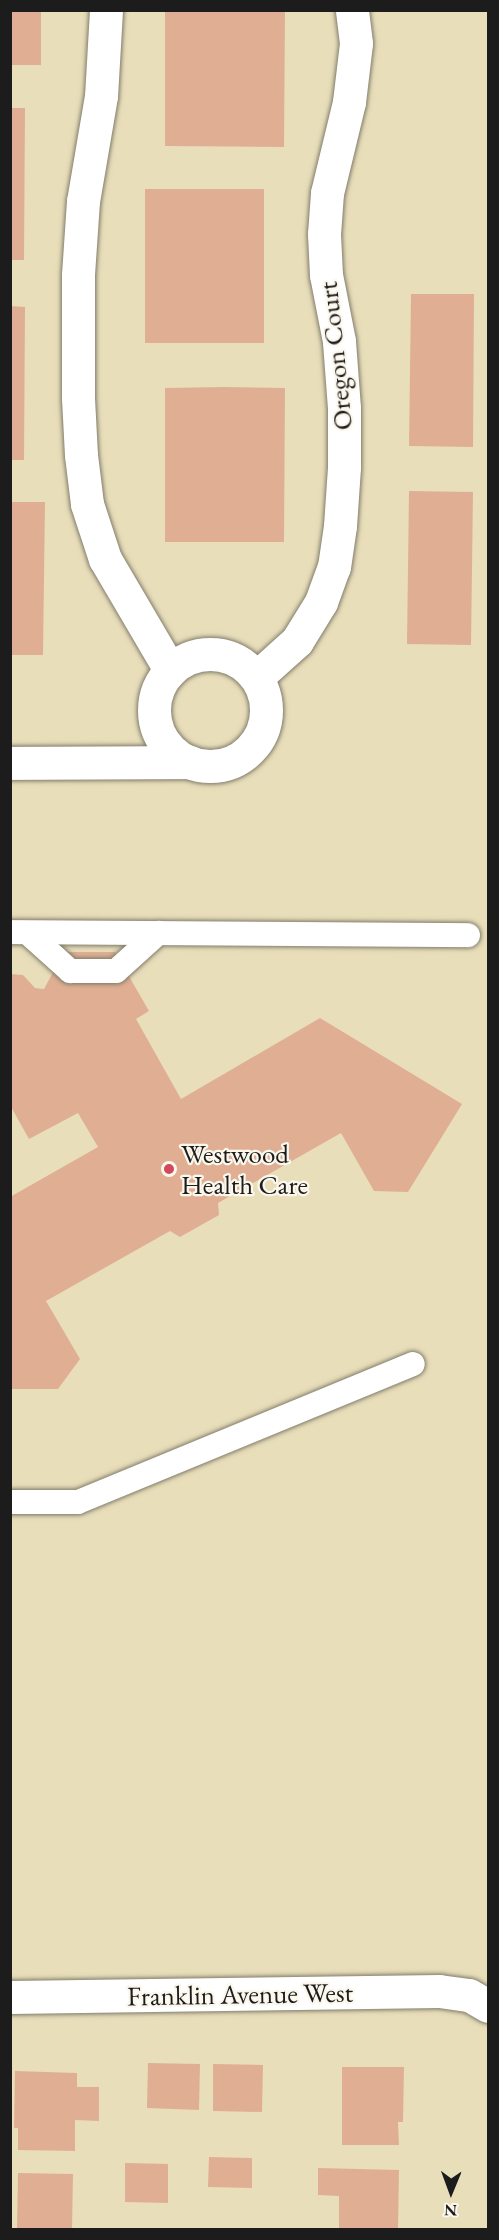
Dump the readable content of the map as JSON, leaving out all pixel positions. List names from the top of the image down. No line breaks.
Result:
{"streets":{"street":["Oregon Court","Franklin Avenue West"]},"places":["Westwood Health Care"],"north":"bottom"}
